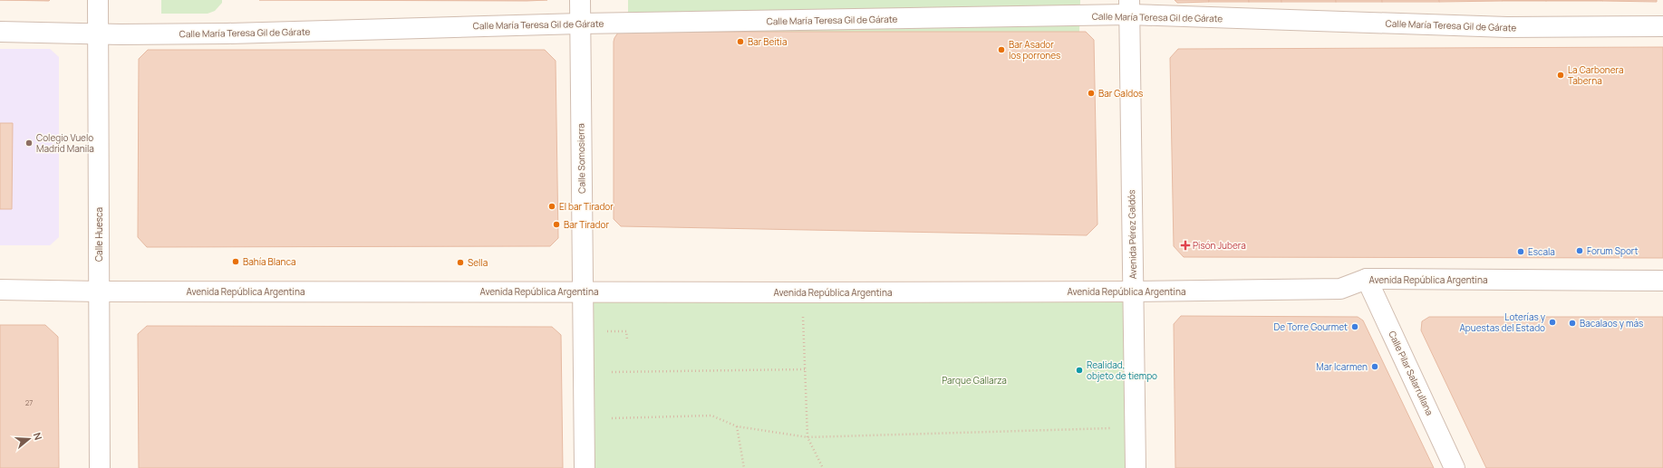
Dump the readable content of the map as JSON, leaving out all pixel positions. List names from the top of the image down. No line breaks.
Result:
{"streets":{"street":["Calle María Teresa Gil de Gárate","Calle Somosierra","Calle Huesca","Avenida Pérez Galdós","Avenida República Argentina","Calle Pilar Salarrullana"]},"crossings":[["Calle María Teresa Gil de Gárate","Calle Somosierra"],["Calle María Teresa Gil de Gárate","Calle Huesca"],["Calle María Teresa Gil de Gárate","Avenida Pérez Galdós"],["Calle Somosierra","Avenida República Argentina"],["Calle Huesca","Avenida República Argentina"],["Avenida Pérez Galdós","Avenida República Argentina"],["Avenida República Argentina","Calle Pilar Salarrullana"]],"parks":["Parque Gallarza"],"places":{"other":["Bar Beitia","Bar Asador los porrones","La Carbonera Taberna","Bar Galdos","Colegio Vuelo Madrid Manila","El bar Tirador","Bar Tirador","Forum Sport","Escala","Bahía Blanca","Sella","Loterías y Apuestas del Estado","Bacalaos y más","De Torre Gourmet","Mar Icarmen","Realidad, objeto de tiempo"],"health":["Pisón Jubera"]},"house_numbers":["27"],"north":"right"}
